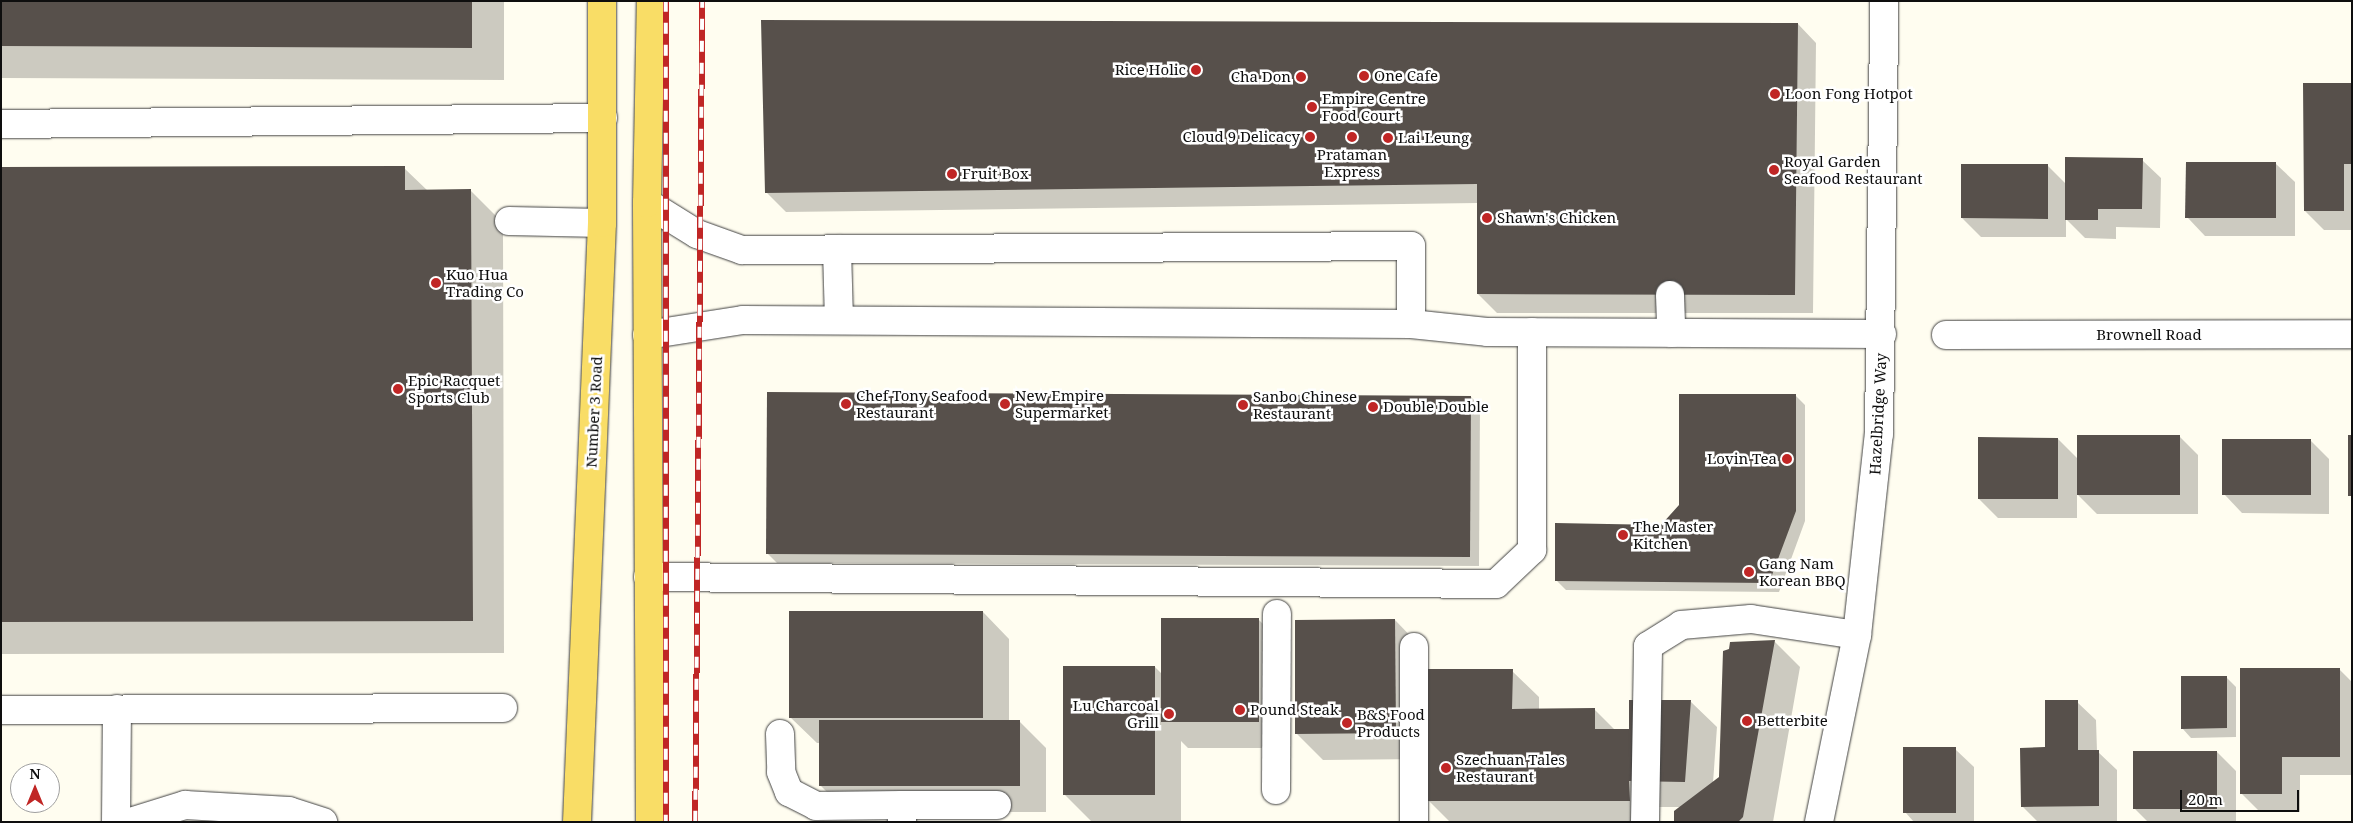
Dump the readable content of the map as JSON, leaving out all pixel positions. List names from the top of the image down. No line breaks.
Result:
{"streets":{"main road":["Number 3 Road"],"street":["Brownell Road","Hazelbridge Way"]},"places":["Rice Holic","One Cafe","Cha Don","Loon Fong Hotpot","Empire Centre Food Court","Cloud 9 Delicacy","Prataman Express","Lai Leung","Royal Garden Seafood Restaurant","Fruit Box","Shawn's Chicken","Kuo Hua Trading Co","Epic Racquet Sports Club","Chef Tony Seafood Restaurant","New Empire Supermarket","Sanbo Chinese Restaurant","Double Double","Lovin Tea","The Master Kitchen","Gang Nam Korean BBQ","Pound Steak","Lu Charcoal Grill","Betterbite","B&S Food Products","Szechuan Tales Restaurant"],"scale_bar":"20 m","north":"top"}
